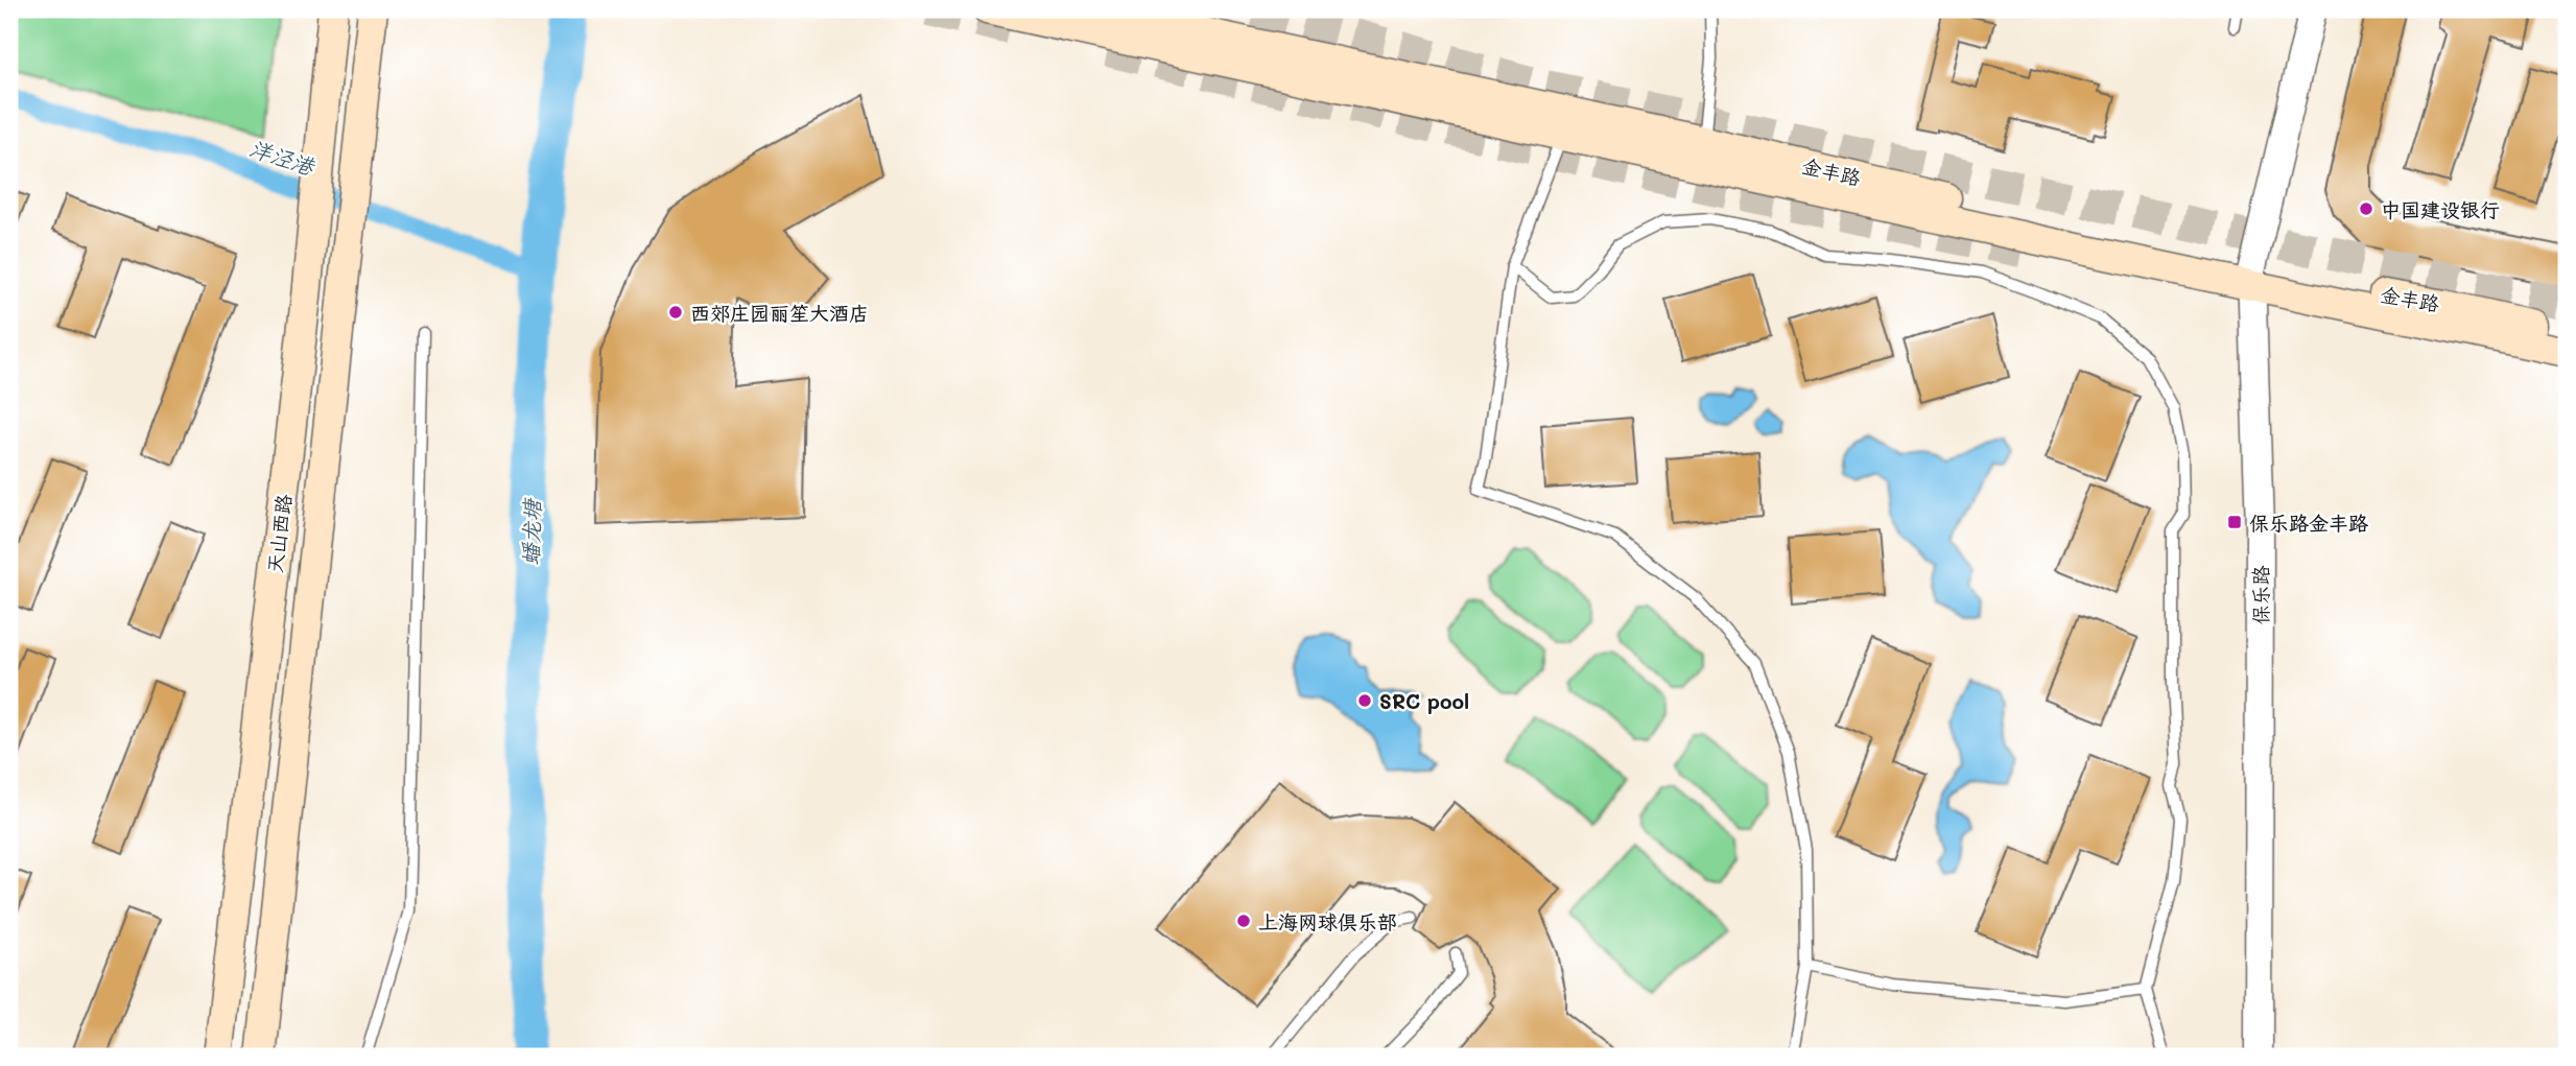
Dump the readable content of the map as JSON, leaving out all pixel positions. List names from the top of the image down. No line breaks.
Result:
{"streets":{"main road":["金丰路","天山西路"],"street":["保乐路"]},"crossings":[["金丰路","保乐路"]],"water":["洋泾港","蟠龙塘"],"places":{"other":["中国建设银行","西郊庄园丽笙大酒店","SRC pool","上海网球俱乐部"],"transit":["保乐路金丰路"]}}
